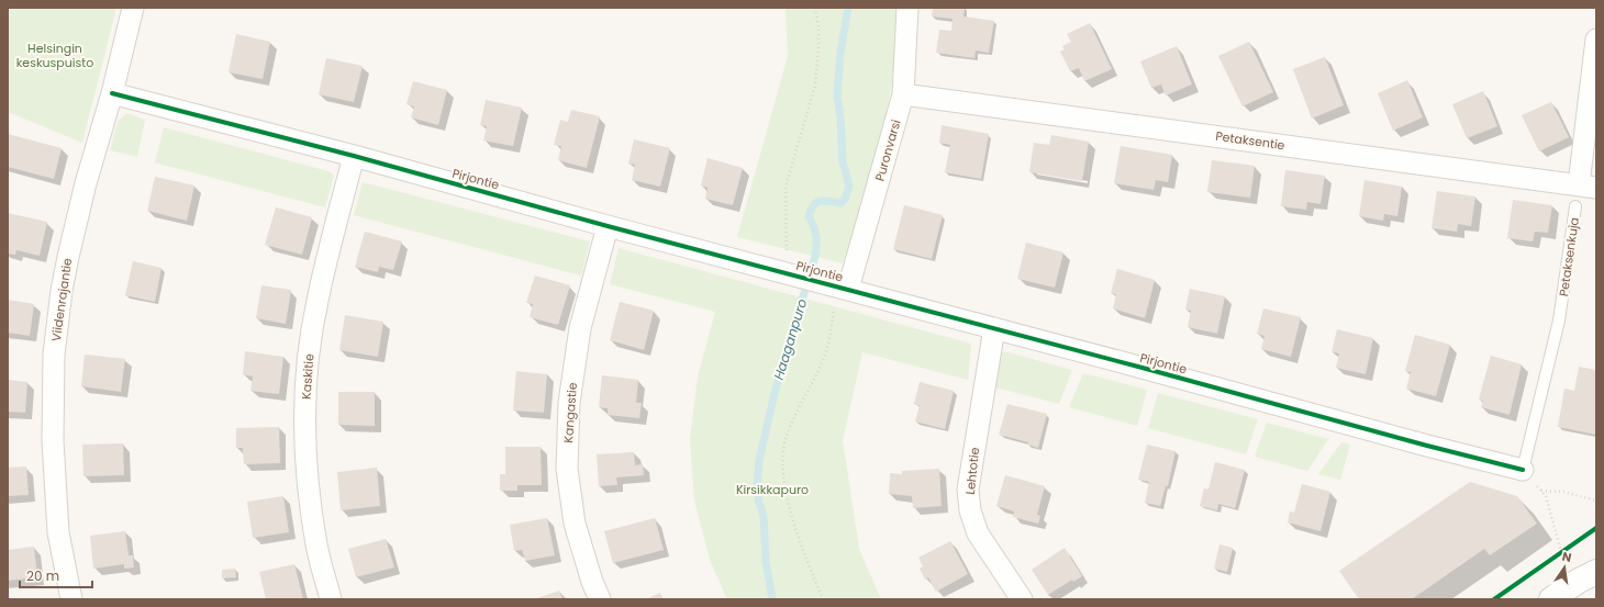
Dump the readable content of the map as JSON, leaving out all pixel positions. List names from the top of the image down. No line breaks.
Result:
{"streets":{"street":["Petaksentie","Puronvarsi","Pirjontie","Viidenrajantie","Kaskitie","Kangastie","Lehtotie"],"lane":["Petaksenkuja"]},"crossings":[["Petaksentie","Puronvarsi"],["Puronvarsi","Pirjontie"],["Pirjontie","Petaksenkuja"],["Pirjontie","Viidenrajantie"],["Pirjontie","Kaskitie"],["Pirjontie","Kangastie"],["Pirjontie","Lehtotie"]],"water":["Haaganpuro"],"parks":["Helsingin keskuspuisto","Kirsikkapuro"],"scale_bar":"20 m","north":"top"}
